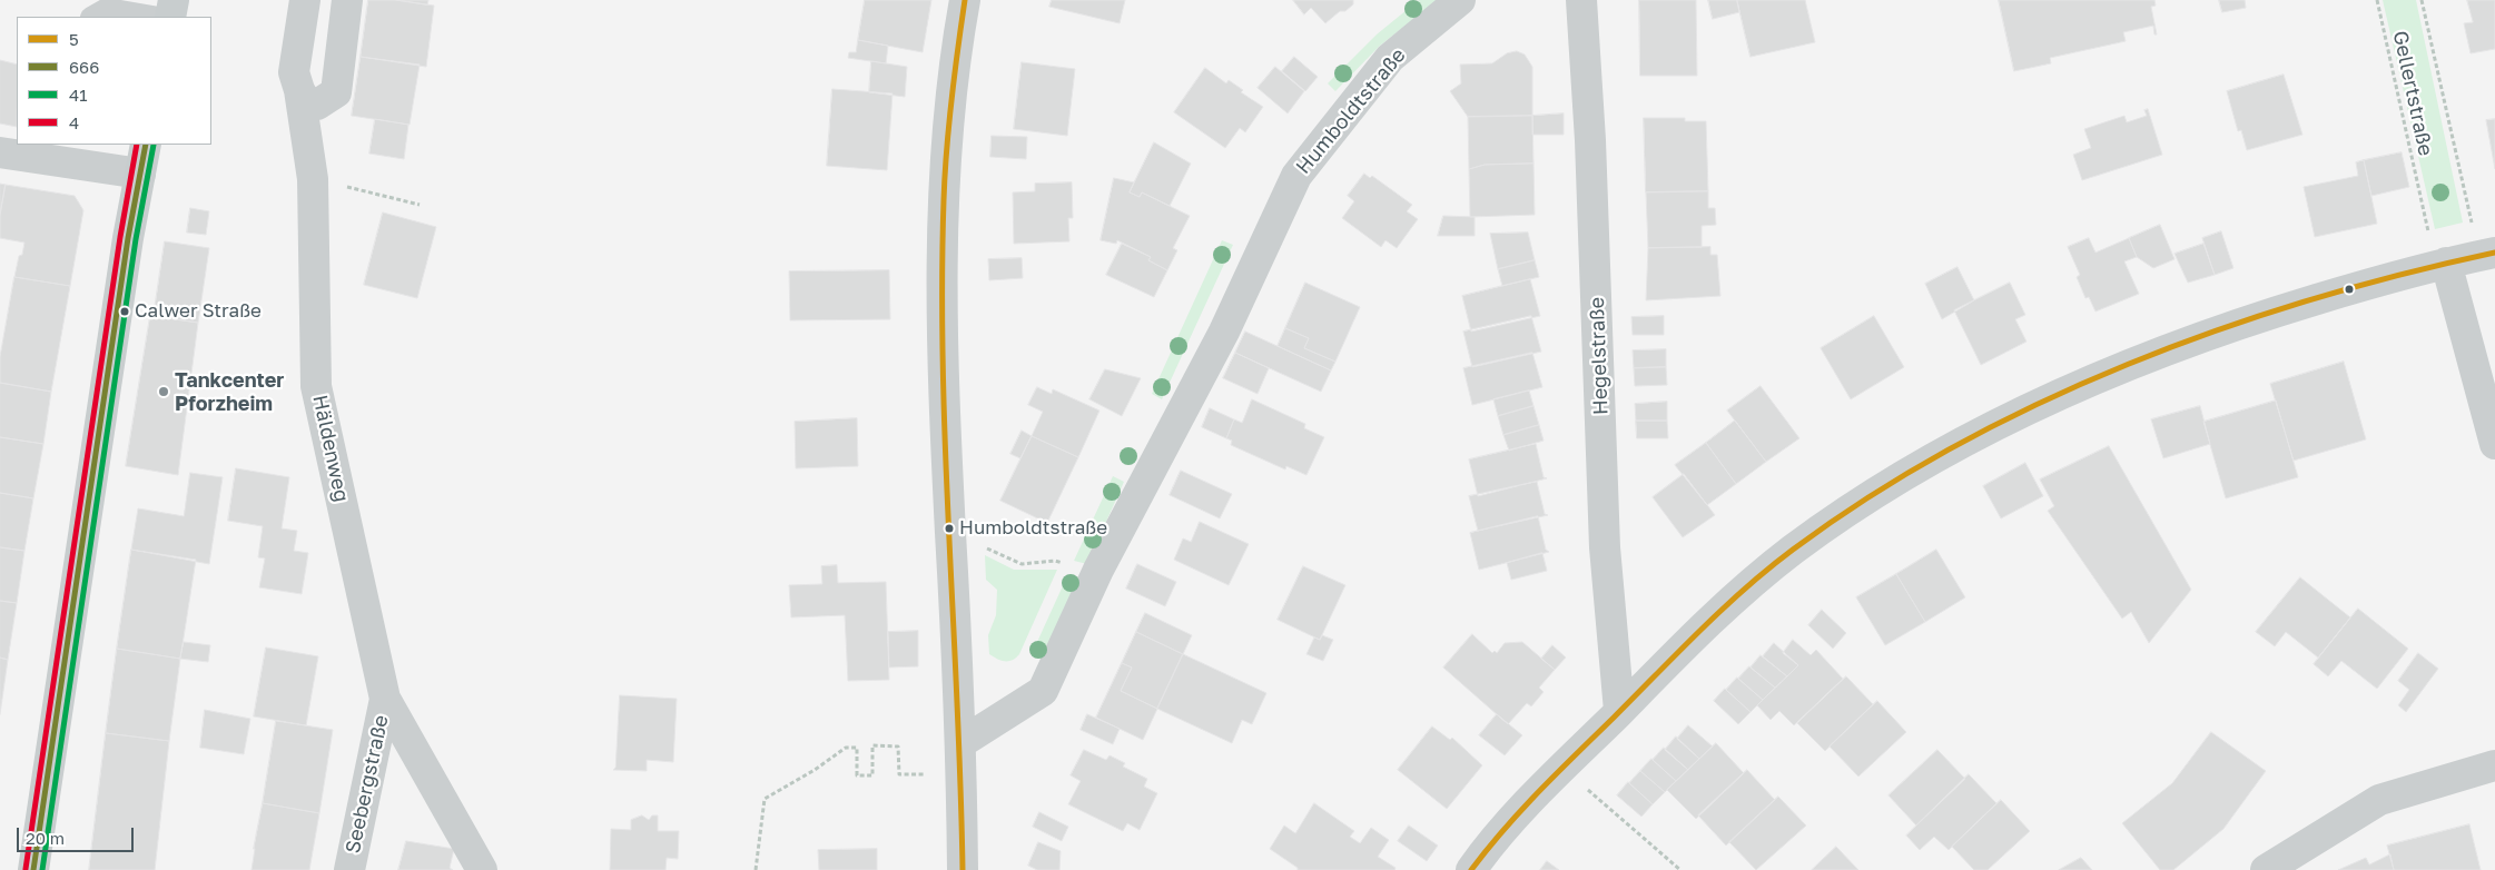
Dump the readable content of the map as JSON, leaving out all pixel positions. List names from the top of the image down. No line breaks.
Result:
{"streets":{"street":["Humboldtstraße","Hegelstraße","Häldenweg","Seebergstraße"],"path":["Gellertstraße"]},"crossings":[["Häldenweg","Seebergstraße"]],"places":["Calwer Straße","Tankcenter Pforzheim","Humboldtstraße"],"lines":["transit line 5","transit line 666","transit line 41","transit line 4"],"legend":["5","666","41","4"],"scale_bar":"20 m"}
